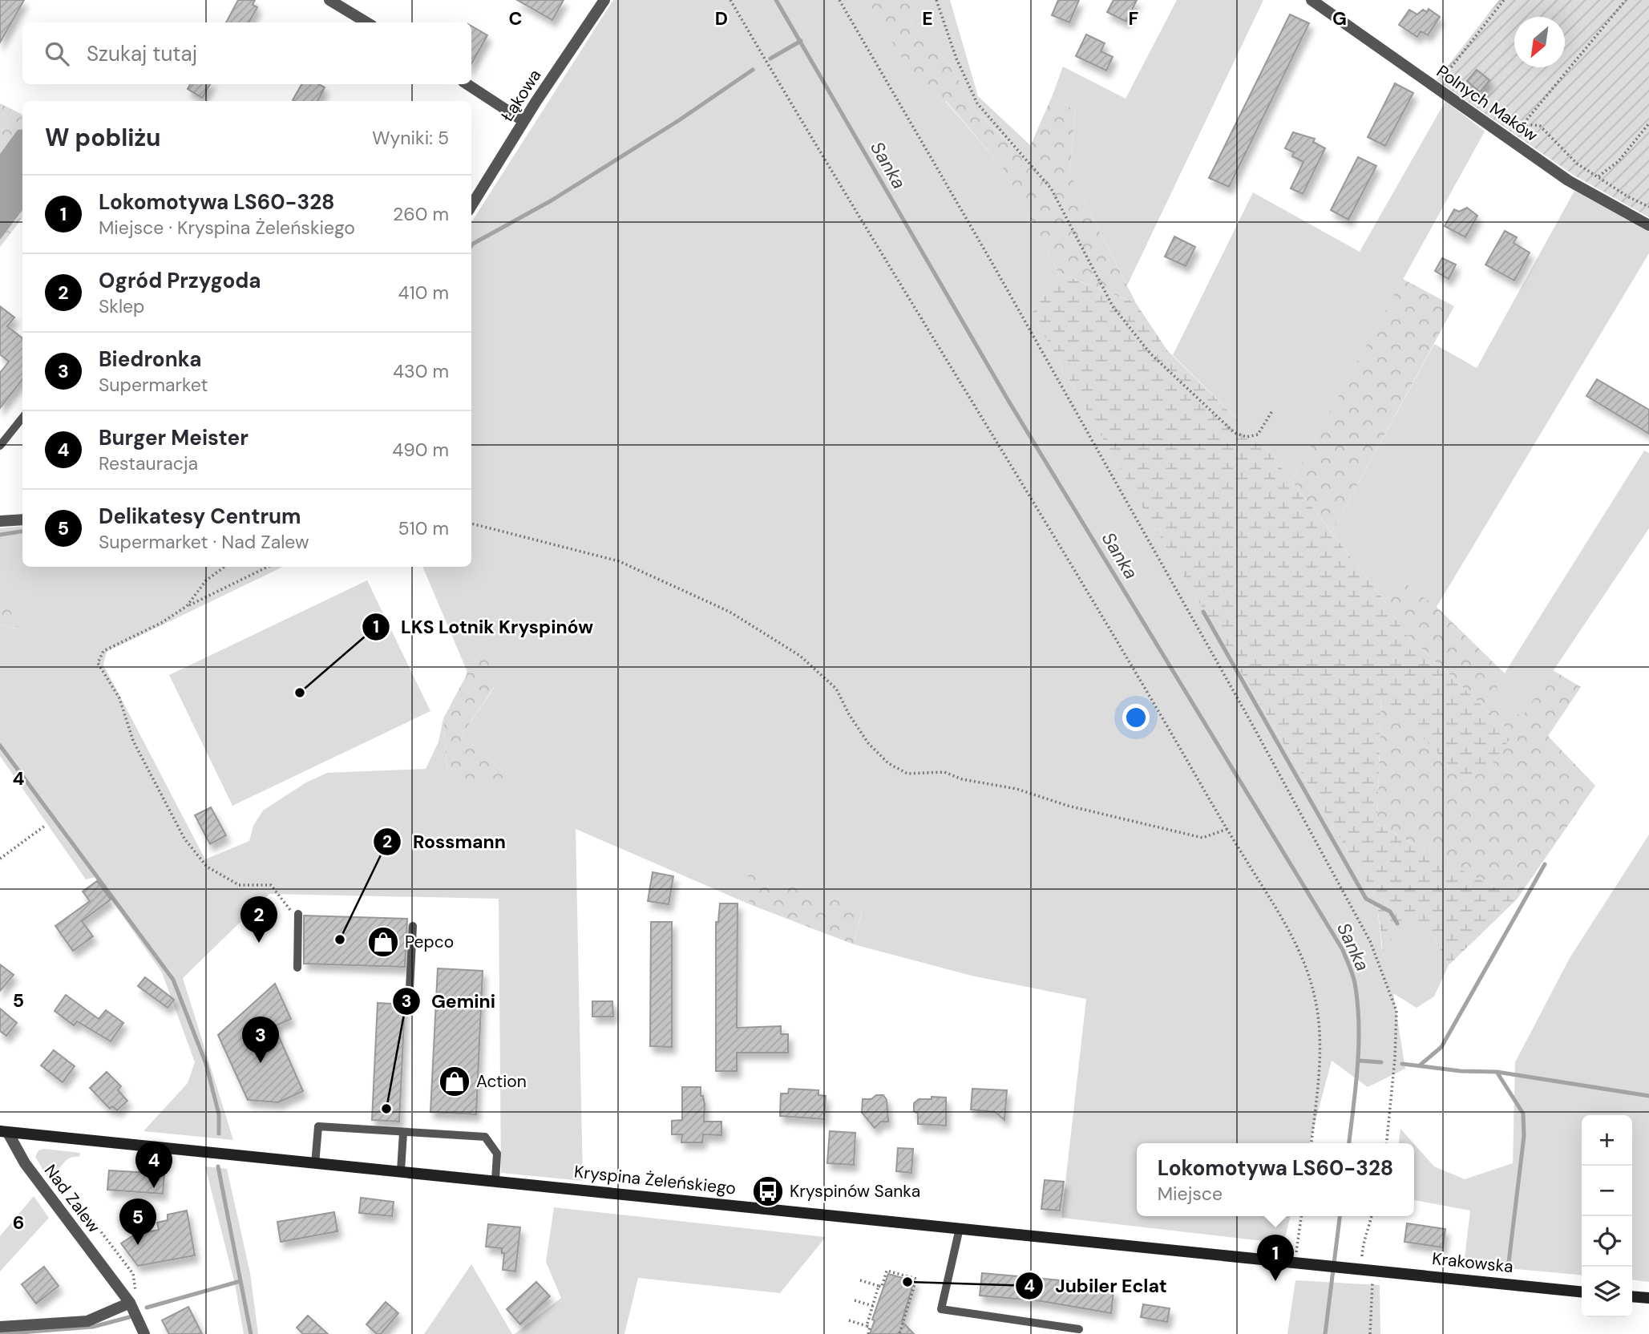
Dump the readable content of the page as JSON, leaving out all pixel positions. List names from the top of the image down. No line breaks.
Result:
{"streets":{"main road":["Kryspina Żeleńskiego","Krakowska"],"street":["Łąkowa","Polnych Maków","Nad Zalew"]},"crossings":[["Kryspina Żeleńskiego","Nad Zalew"],["Kryspina Żeleńskiego","Krakowska"]],"water":["Sanka"],"places":{"other":["LKS Lotnik Kryspinów","Rossmann","Gemini","Jubiler Eclat"],"shop":["Pepco","Action"],"bus stop":["Kryspinów Sanka"]},"north":"bottom left","page":{"search":"Szukaj tutaj","heading":["W pobliżu","Wyniki: 5"],"list":[{"mark":"1","name":"Lokomotywa LS60-328","note":"Miejsce · Kryspina Żeleńskiego","value":"260 m"},{"mark":"2","name":"Ogród Przygoda","note":"Sklep","value":"410 m"},{"mark":"3","name":"Biedronka","note":"Supermarket","value":"430 m"},{"mark":"4","name":"Burger Meister","note":"Restauracja","value":"490 m"},{"mark":"5","name":"Delikatesy Centrum","note":"Supermarket · Nad Zalew","value":"510 m"}],"pins":["2","3","4","5","1"],"map_buttons":["+","−"],"popup":["Lokomotywa LS60-328","Miejsce"]},"grid":{"columns":["C","D","E","F","G"],"rows":["4","5","6"]}}
